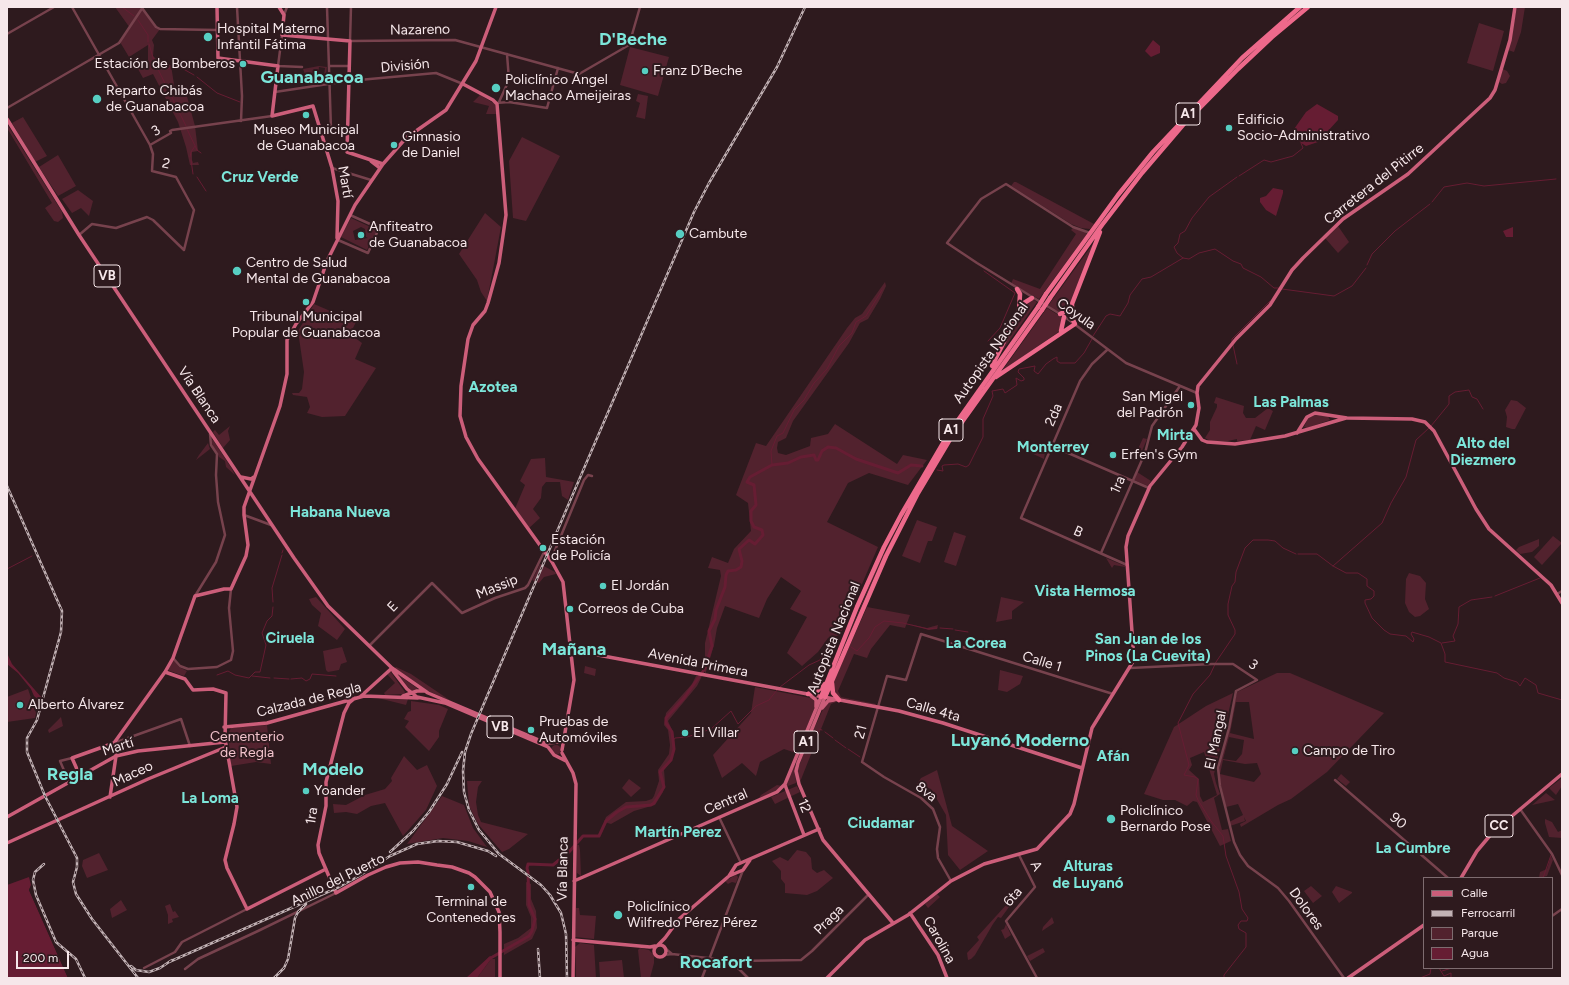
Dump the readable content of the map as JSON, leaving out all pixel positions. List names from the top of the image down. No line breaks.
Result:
{"streets":{"highway":["A1","Autopista Nacional"],"main road":["Nazareno","Martí","Carretera del Pitirre","VB","Vía Blanca","1ra","Avenida Primera","Calzada de Regla","Calle 4ta","Maceo","Central","12","CC","Anillo del Puerto","Carolina"],"street":["División","3","2","Coyula","2da","B","Massip","E","Calle 1","21","El Mangal","8va","90","A","6ta","Dolores","Praga"]},"crossings":[["A1","Coyula"],["A1","Autopista Nacional"],["3","2"],["3","El Mangal"],["2","Vía Blanca"],["Martí","Maceo"],["Carretera del Pitirre","Coyula"],["VB","Vía Blanca"],["Coyula","Autopista Nacional"],["Coyula","2da"],["Coyula","1ra"],["Autopista Nacional","Avenida Primera"],["Autopista Nacional","Calle 4ta"],["Autopista Nacional","Central"],["Autopista Nacional","12"],["Autopista Nacional","Praga"],["Vía Blanca","E"],["Vía Blanca","Calzada de Regla"],["Vía Blanca","Central"],["2da","B"],["1ra","B"],["1ra","Calzada de Regla"],["1ra","Anillo del Puerto"],["Massip","E"],["Calle 1","21"],["Avenida Primera","Calle 4ta"],["Calle 4ta","21"],["21","8va"],["El Mangal","Dolores"],["A","6ta"]],"districts":["D'Beche","Guanabacoa","Cruz Verde","Azotea","Las Palmas","Mirta","Alto del Diezmero","Monterrey","Habana Nueva","Vista Hermosa","Ciruela","San Juan de los Pinos (La Cuevita)","La Corea","Mañana","Luyanó Moderno","Afán","Modelo","Regla","La Loma","Ciudamar","Martín Perez","La Cumbre","Alturas de Luyanó","Rocafort"],"parks":["Cementerio de Regla"],"places":["Hospital Materno Infantil Fátima","Estación de Bomberos","Franz D´Beche","Policlínico Ángel Machaco Ameijeiras","Reparto Chibás de Guanabacoa","Museo Municipal de Guanabacoa","Edificio Socio-Administrativo","Gimnasio de Daniel","Cambute","Anfiteatro de Guanabacoa","Centro de Salud Mental de Guanabacoa","Tribunal Municipal Popular de Guanabacoa","San Migel del Padrón","Erfen's Gym","Estación de Policía","El Jordán","Correos de Cuba","Alberto Álvarez","Pruebas de Automóviles","El Villar","Campo de Tiro","Yoander","Policlínico Bernardo Pose","Terminal de Contenedores","Policlínico Wilfredo Pérez Pérez"],"legend":["Calle","Ferrocarril","Parque","Agua"],"scale_bar":"200 m"}
